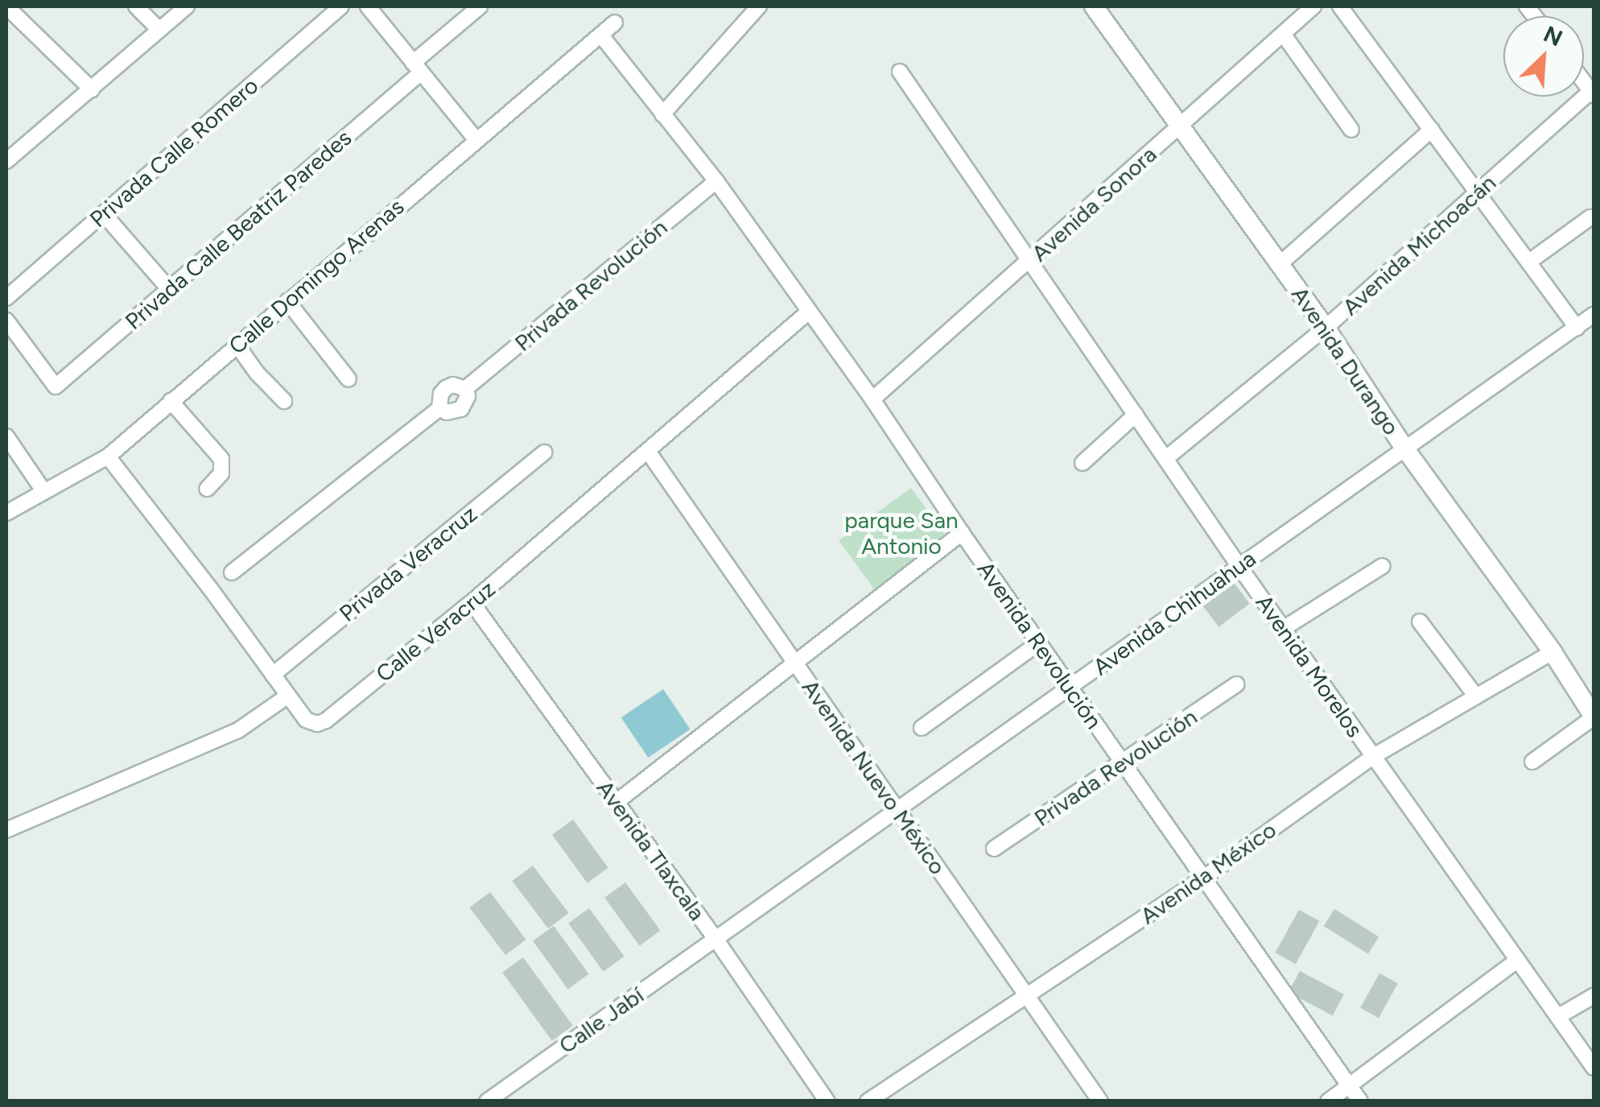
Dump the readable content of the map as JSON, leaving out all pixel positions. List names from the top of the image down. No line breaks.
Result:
{"streets":{"street":["Privada Calle Romero","Avenida Sonora","Privada Calle Beatriz Paredes","Avenida Michoacán","Calle Domingo Arenas","Privada Revolución","Avenida Durango","Privada Veracruz","Avenida Chihuahua","Calle Veracruz","Avenida Revolución","Avenida Morelos","Avenida Nuevo México","Avenida Tlaxcala","Avenida México","Calle Jabí"]},"crossings":[["Avenida Sonora","Avenida Durango"],["Avenida Sonora","Avenida Revolución"],["Avenida Sonora","Avenida Morelos"],["Avenida Michoacán","Avenida Durango"],["Avenida Michoacán","Avenida Morelos"],["Calle Domingo Arenas","Calle Veracruz"],["Calle Domingo Arenas","Avenida Revolución"],["Privada Revolución","Avenida Revolución"],["Avenida Durango","Avenida Chihuahua"],["Avenida Durango","Avenida México"],["Privada Veracruz","Calle Veracruz"],["Avenida Chihuahua","Avenida Revolución"],["Avenida Chihuahua","Avenida Morelos"],["Avenida Chihuahua","Avenida Nuevo México"],["Avenida Chihuahua","Avenida Tlaxcala"],["Avenida Chihuahua","Calle Jabí"],["Calle Veracruz","Avenida Revolución"],["Calle Veracruz","Avenida Nuevo México"],["Calle Veracruz","Avenida Tlaxcala"],["Avenida Revolución","Avenida México"],["Avenida Morelos","Avenida México"],["Avenida Nuevo México","Avenida México"],["Avenida Tlaxcala","Calle Jabí"]],"parks":["parque San Antonio"],"north":"top right"}
